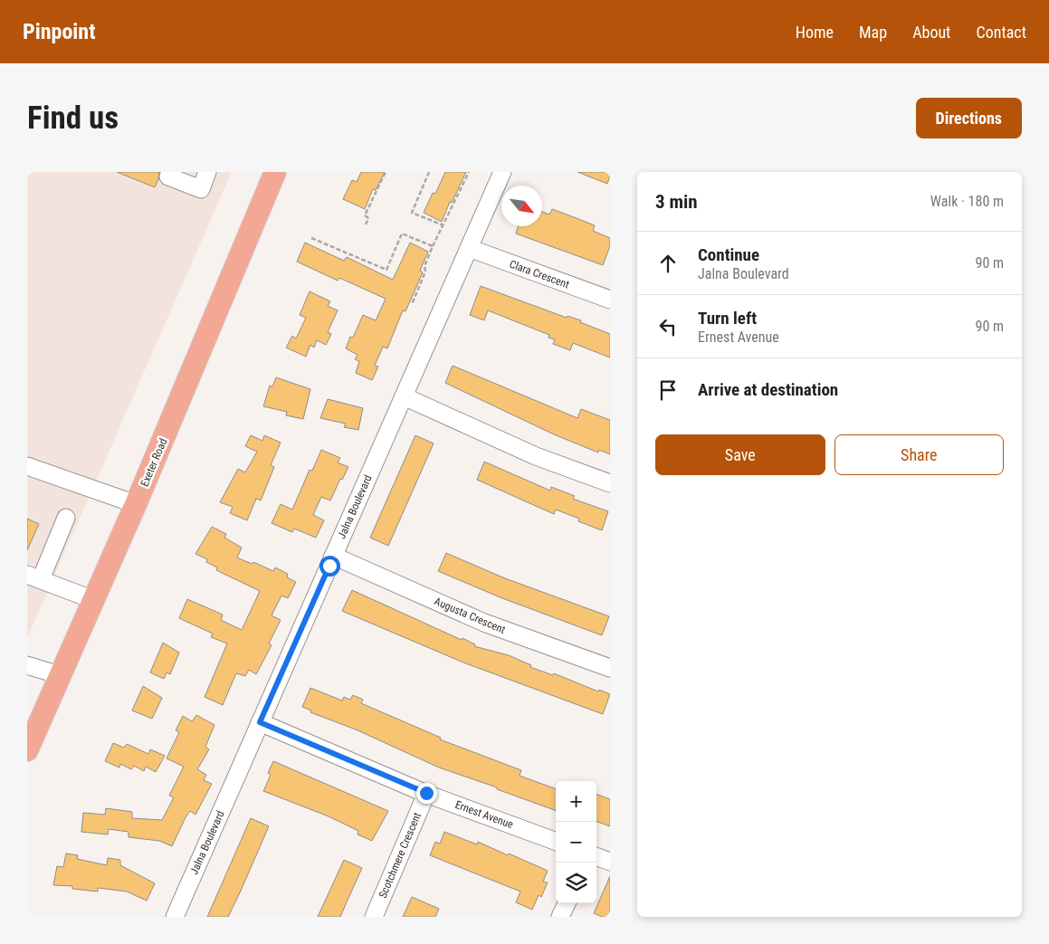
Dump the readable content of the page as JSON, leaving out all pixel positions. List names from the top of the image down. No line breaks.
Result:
{"streets":{"main road":["Exeter Road"],"street":["Clara Crescent","Jalna Boulevard","Augusta Crescent","Ernest Avenue","Scotchmere Crescent"]},"crossings":[["Clara Crescent","Jalna Boulevard"],["Jalna Boulevard","Augusta Crescent"],["Jalna Boulevard","Ernest Avenue"],["Ernest Avenue","Scotchmere Crescent"]],"north":"bottom right","page":{"header":"Pinpoint","nav":["Home","Map","About","Contact"],"buttons":["Directions",["Save","Share"]],"title":"Find us","heading":["3 min","Walk · 180 m"],"list":[["Continue","Jalna Boulevard","90 m"],["Turn left","Ernest Avenue","90 m"],"Arrive at destination"],"map_buttons":["+","−"]}}
